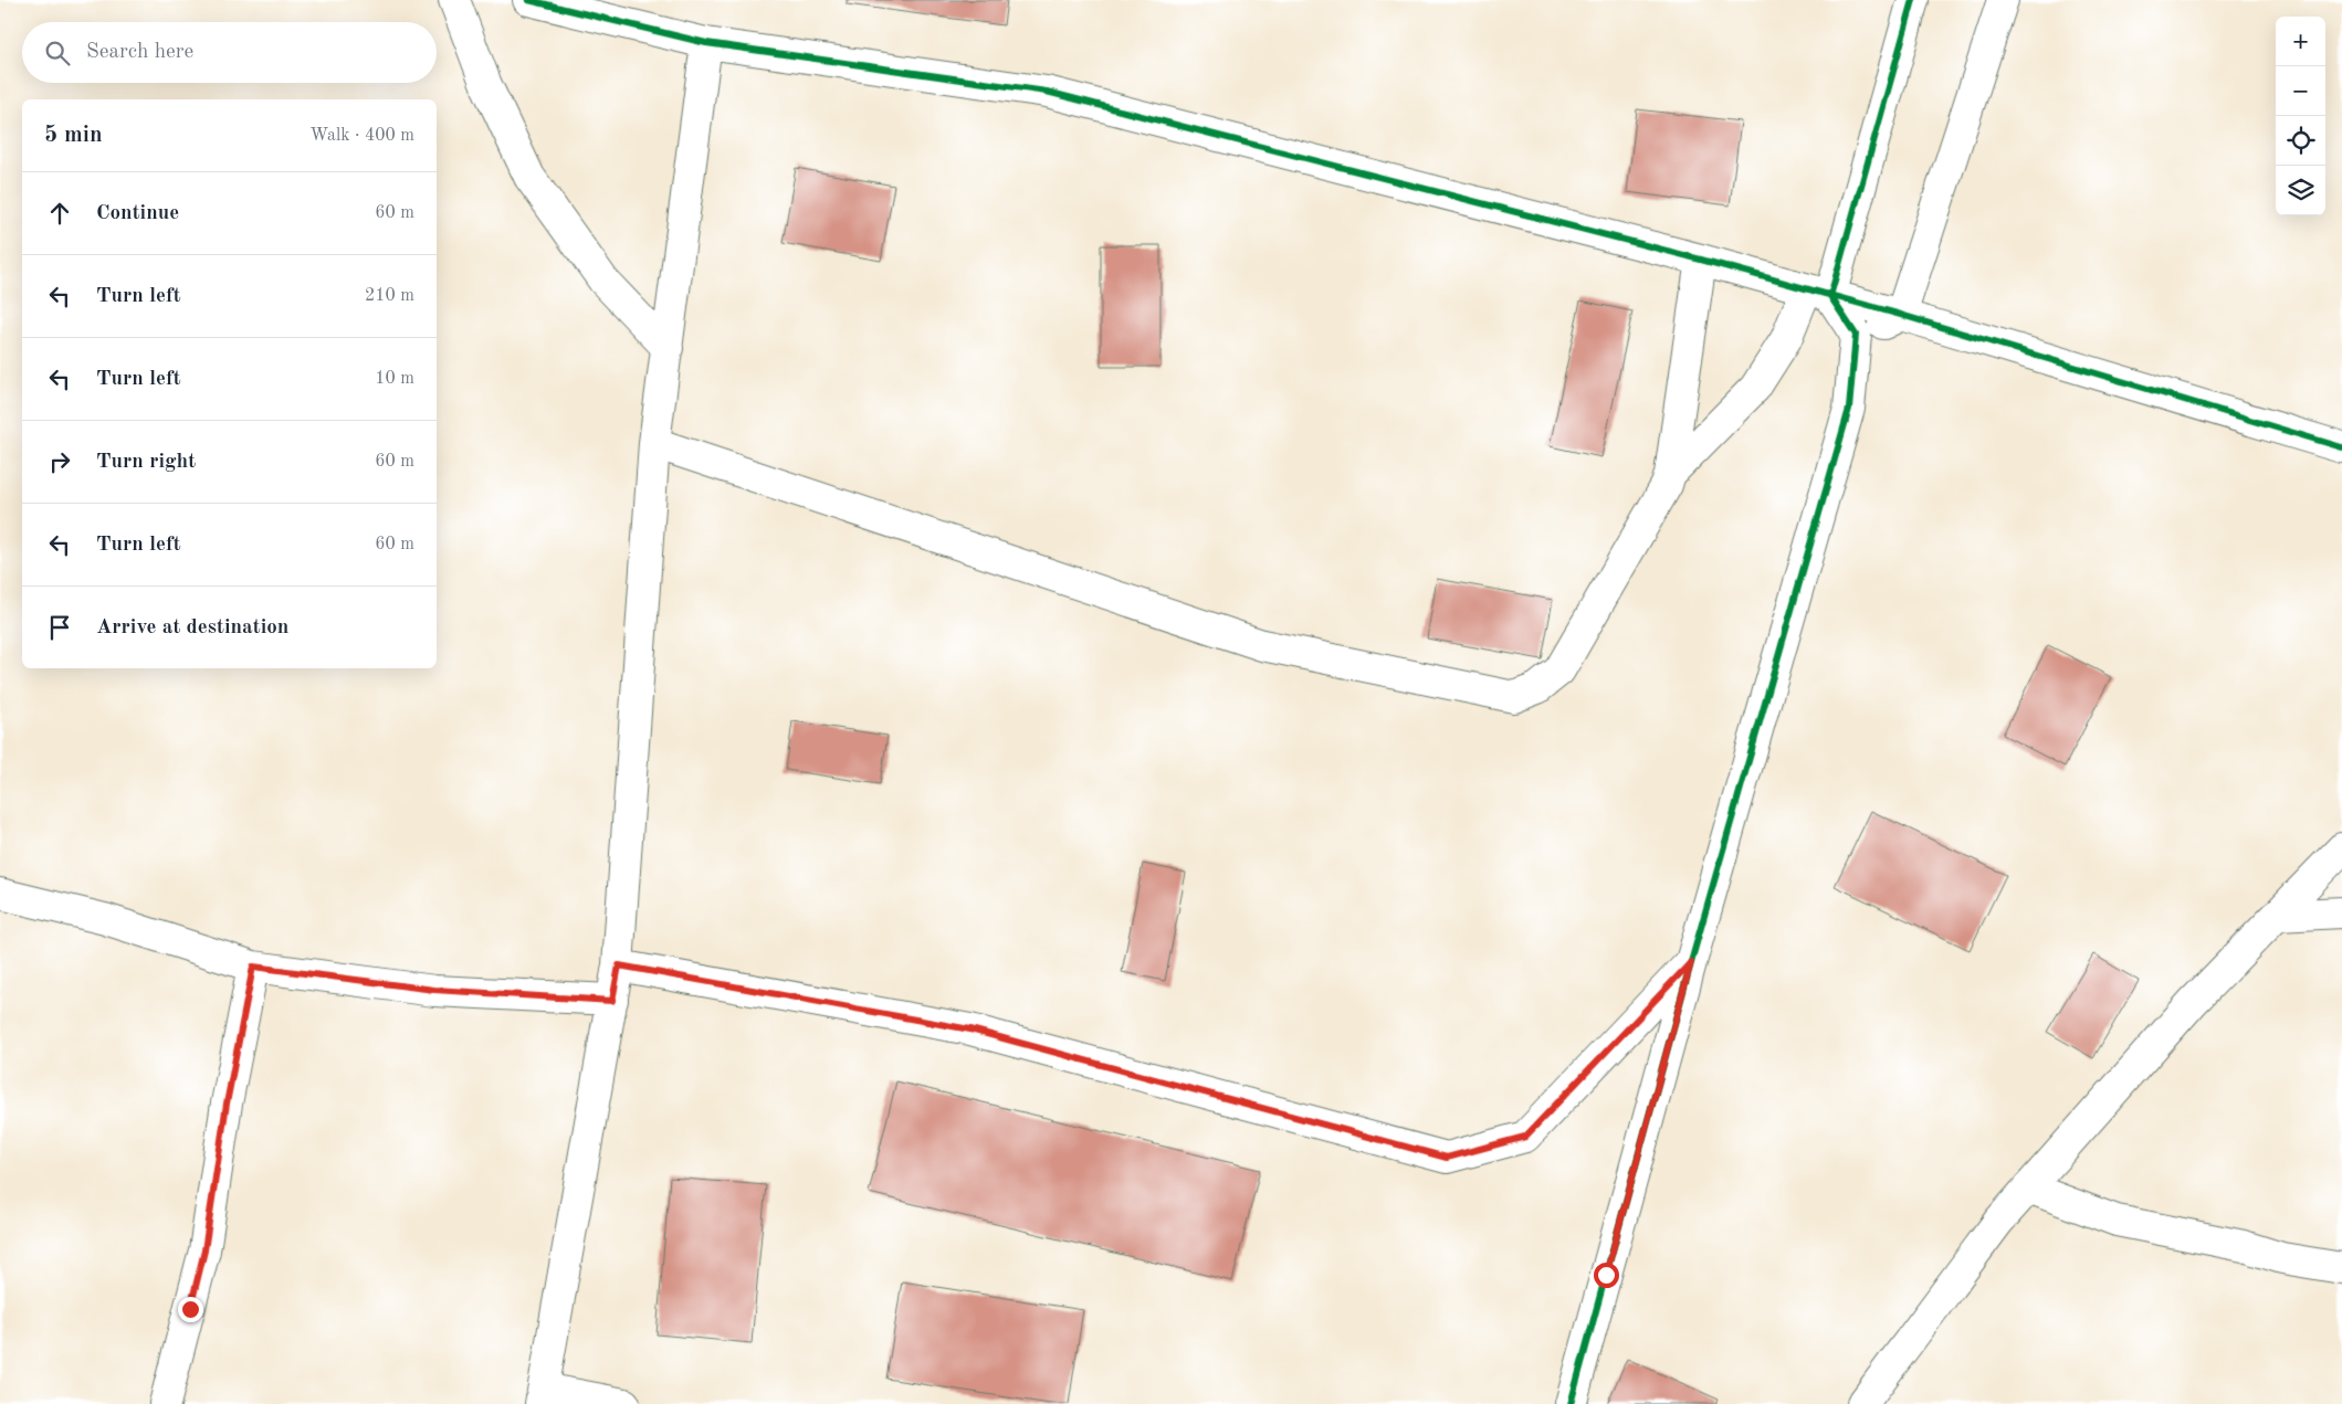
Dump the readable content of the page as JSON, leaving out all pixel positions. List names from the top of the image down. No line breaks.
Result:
{"page":{"map_buttons":["+","−"],"search":"Search here","heading":["5 min","Walk · 400 m"],"list":[["Continue","60 m"],["Turn left","210 m"],["Turn left","10 m"],["Turn right","60 m"],["Turn left","60 m"],"Arrive at destination"]}}
